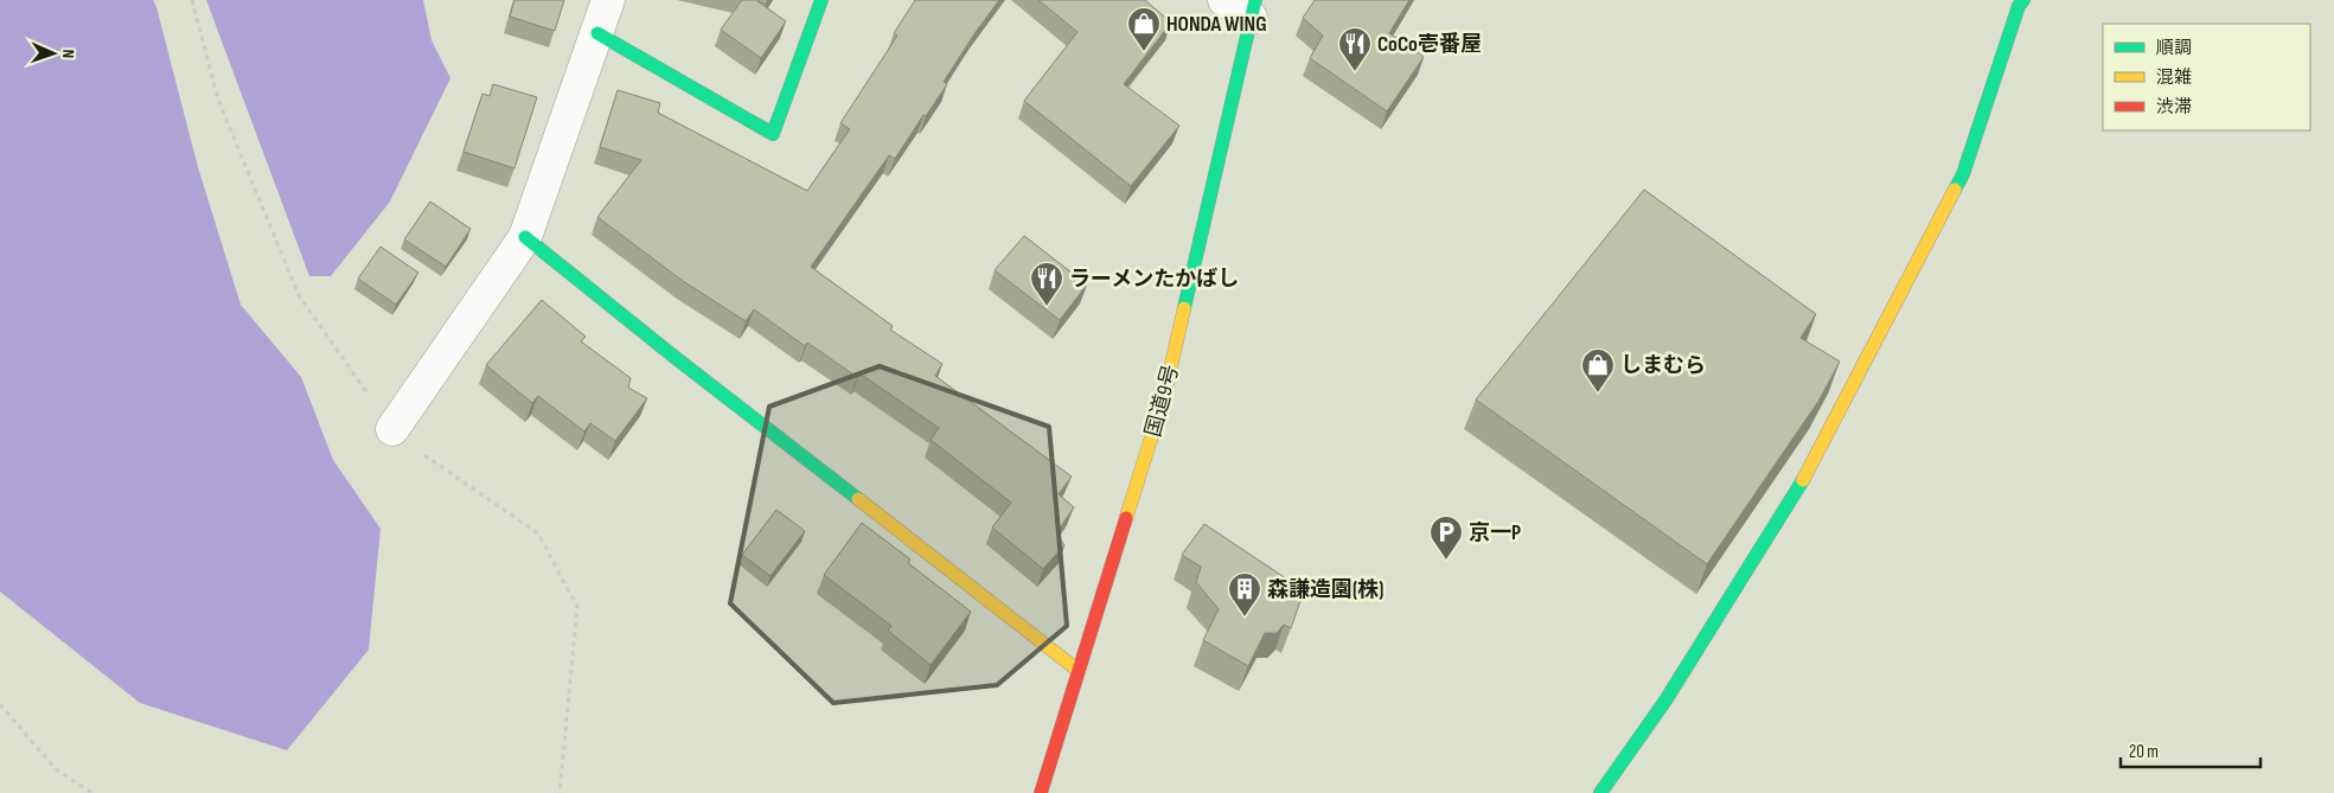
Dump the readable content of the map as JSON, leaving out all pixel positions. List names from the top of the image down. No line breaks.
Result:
{"streets":{"main road":["国道9号"]},"places":{"shop":["HONDA WING","しまむら"],"restaurant":["CoCo壱番屋","ラーメンたかばし"],"parking":["京一P"],"building":["森謙造園(株)"]},"legend":["順調","混雑","渋滞"],"scale_bar":"20 m","north":"right"}
